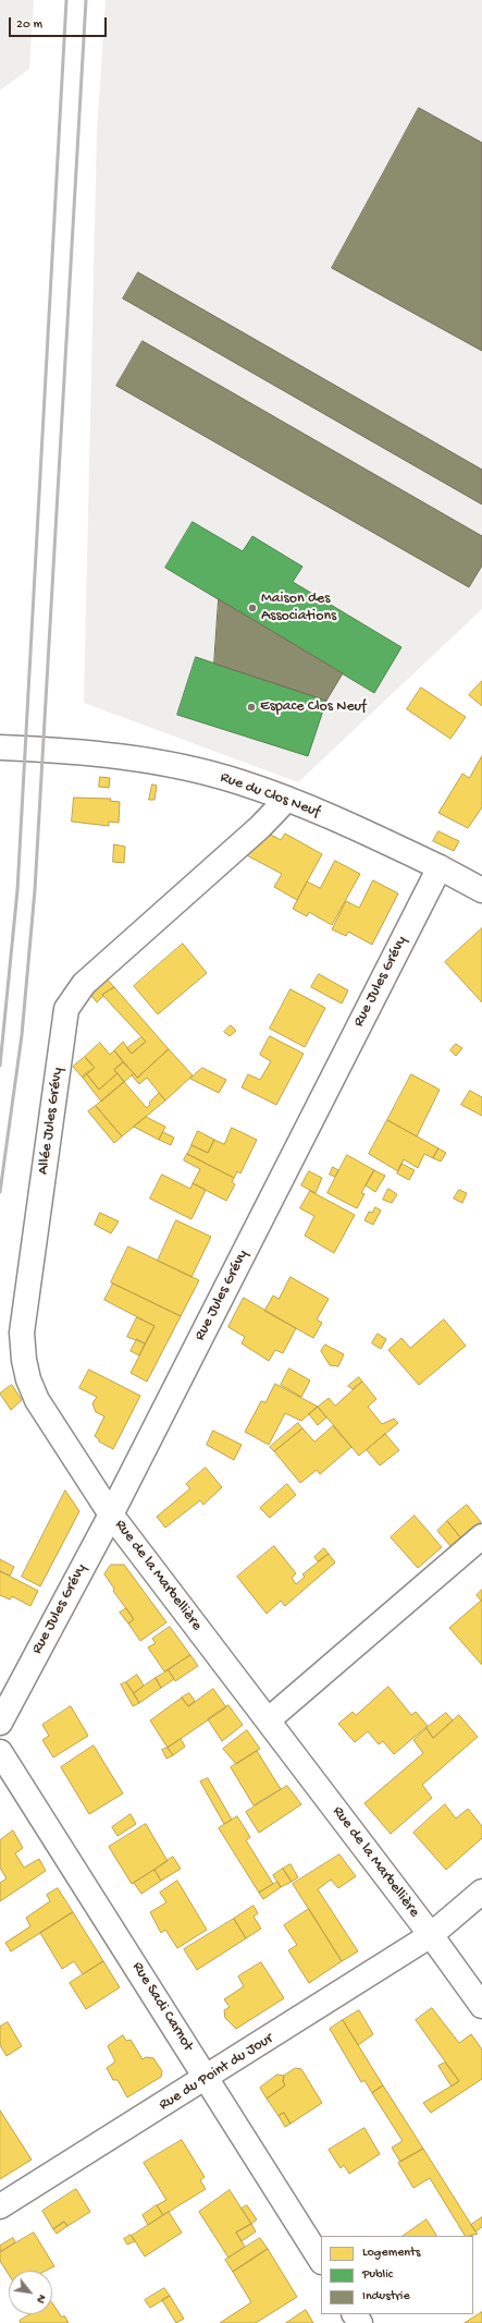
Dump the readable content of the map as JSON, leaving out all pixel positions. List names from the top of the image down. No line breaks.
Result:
{"streets":{"street":["Rue du Clos Neuf","Rue Jules Grévy","Allée Jules Grévy","Rue de la Marbellière","Rue Sadi Carnot","Rue du Point du Jour"]},"crossings":[["Rue du Clos Neuf","Rue Jules Grévy"],["Rue du Clos Neuf","Allée Jules Grévy"],["Rue Jules Grévy","Allée Jules Grévy"],["Rue Jules Grévy","Rue de la Marbellière"],["Allée Jules Grévy","Rue de la Marbellière"],["Rue de la Marbellière","Rue du Point du Jour"],["Rue Sadi Carnot","Rue du Point du Jour"]],"places":["Maison des Associations","Espace Clos Neuf"],"legend":["Logements","Public","Industrie"],"scale_bar":"20 m","north":"bottom right"}
